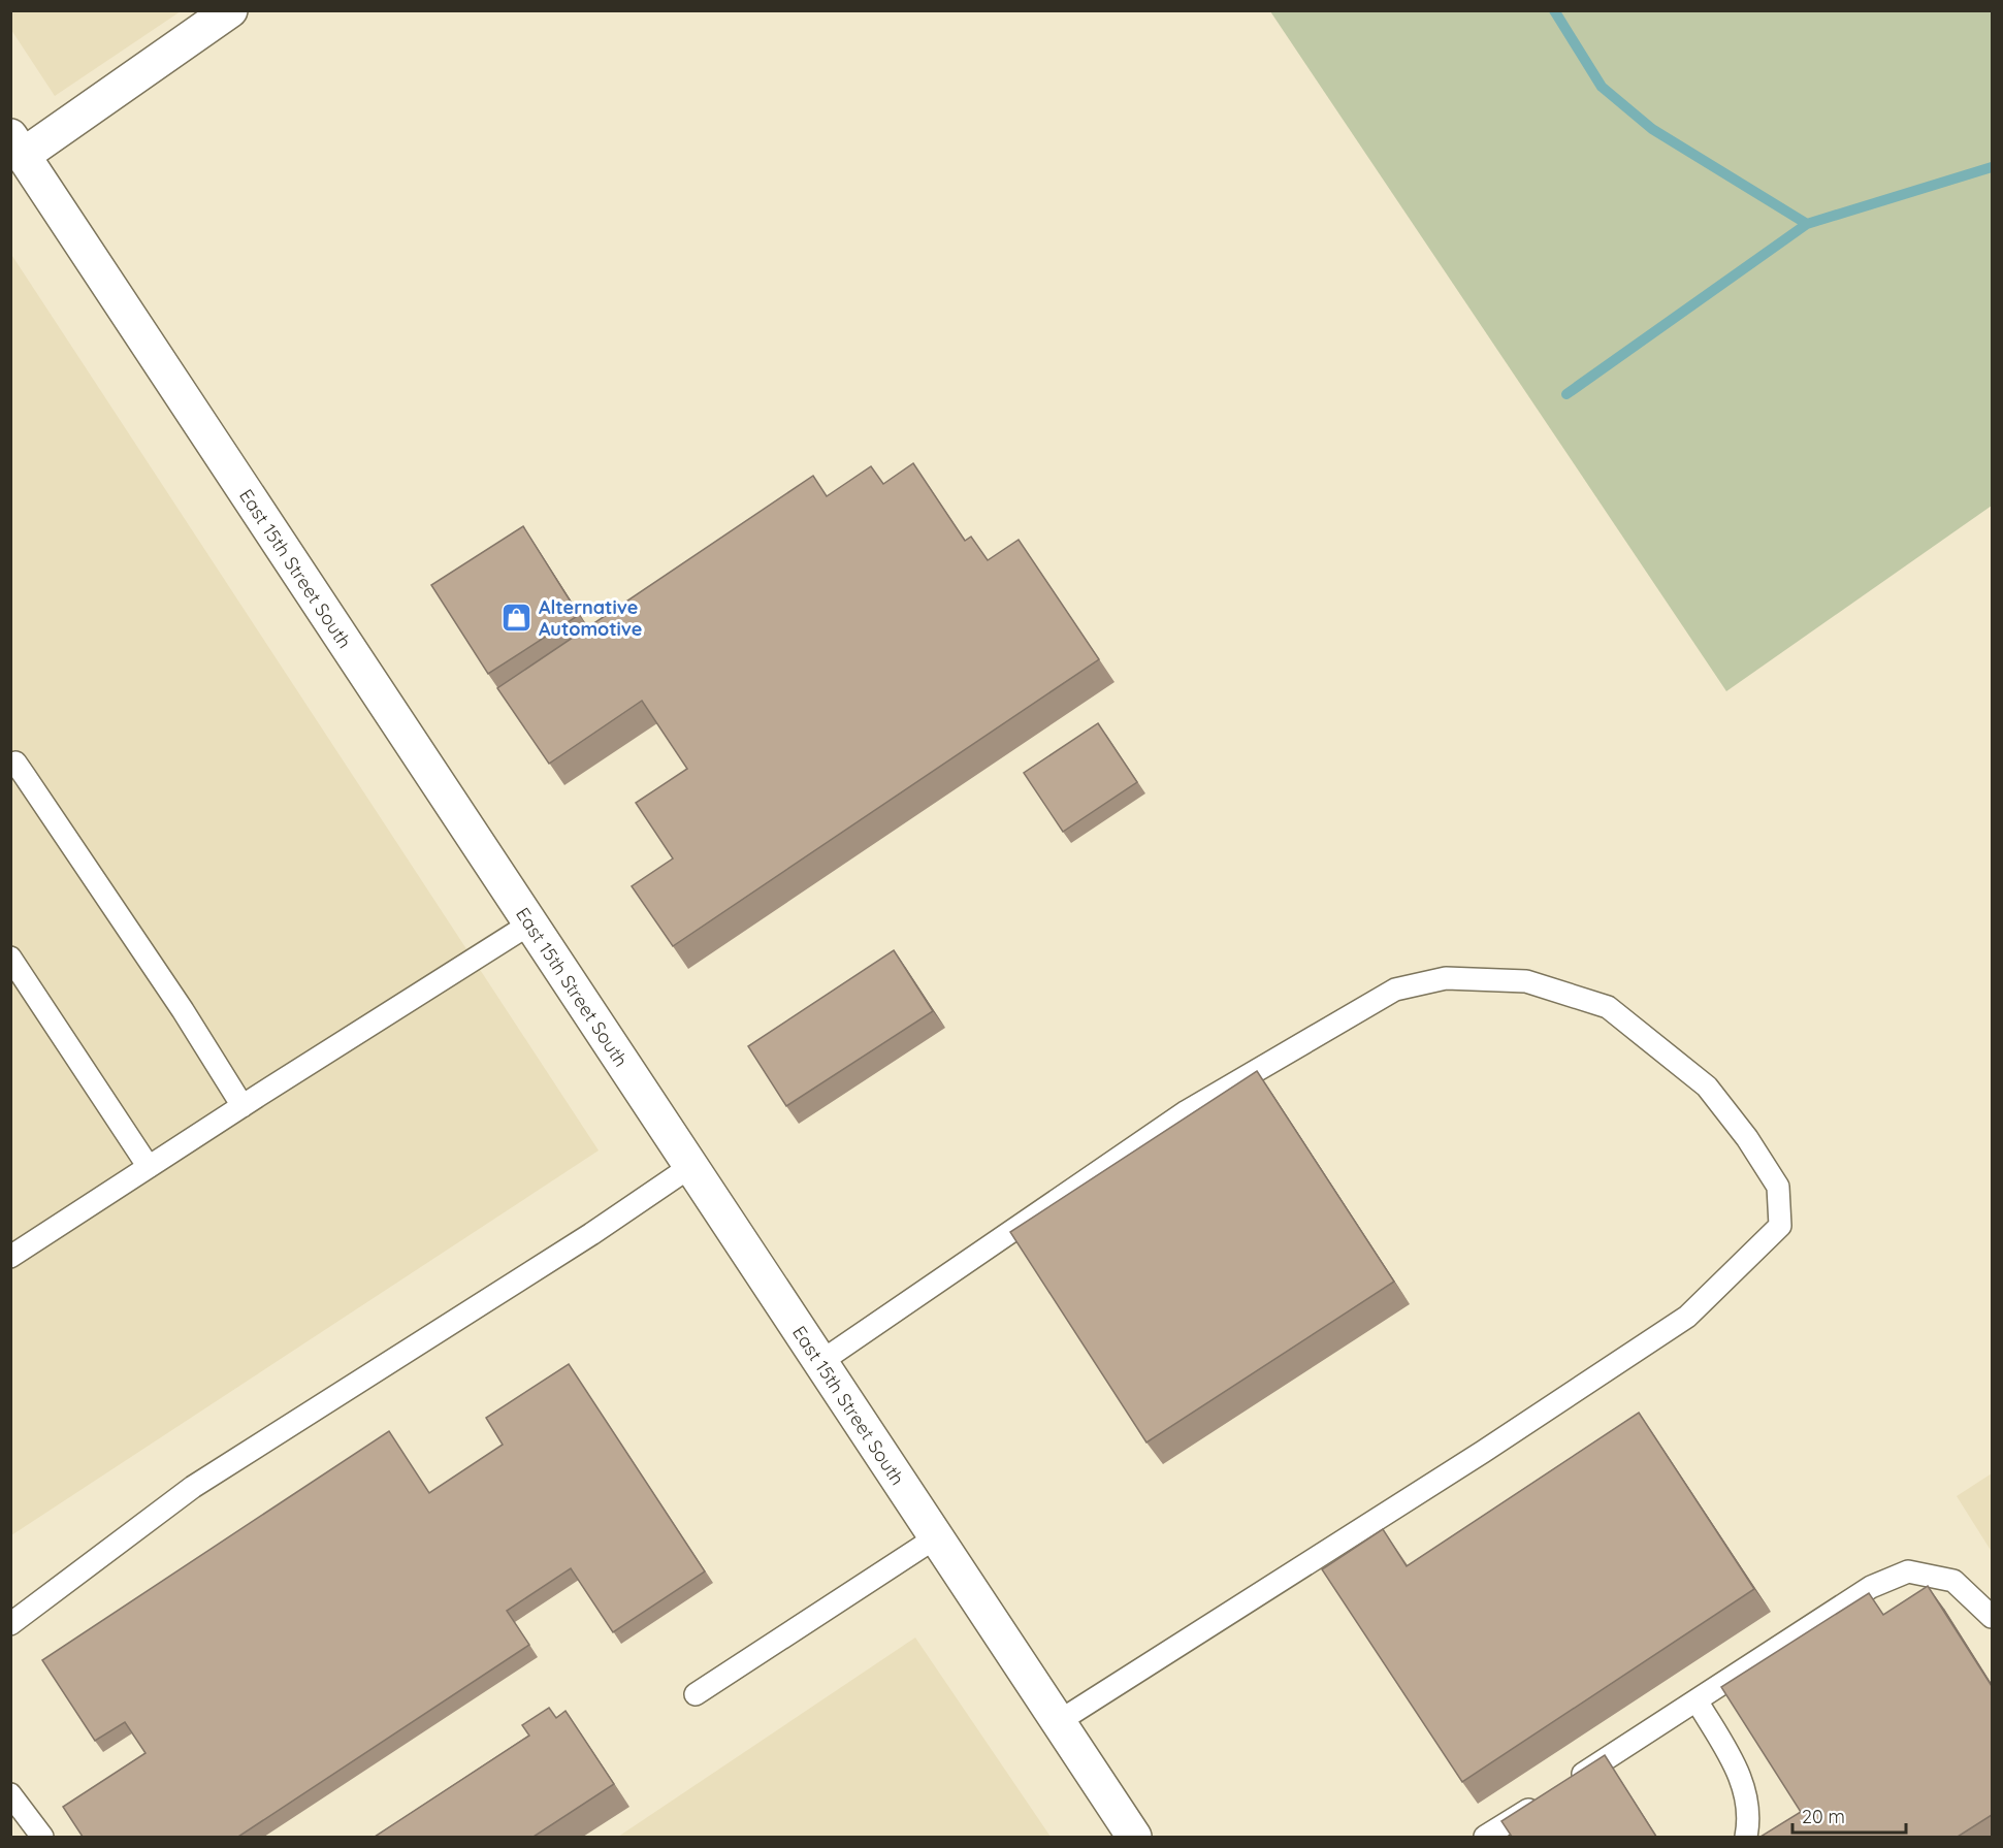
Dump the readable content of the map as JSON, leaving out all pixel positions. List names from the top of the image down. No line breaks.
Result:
{"streets":{"main road":["East 15th Street South"]},"places":{"shop":["Alternative Automotive"]},"scale_bar":"20 m"}
